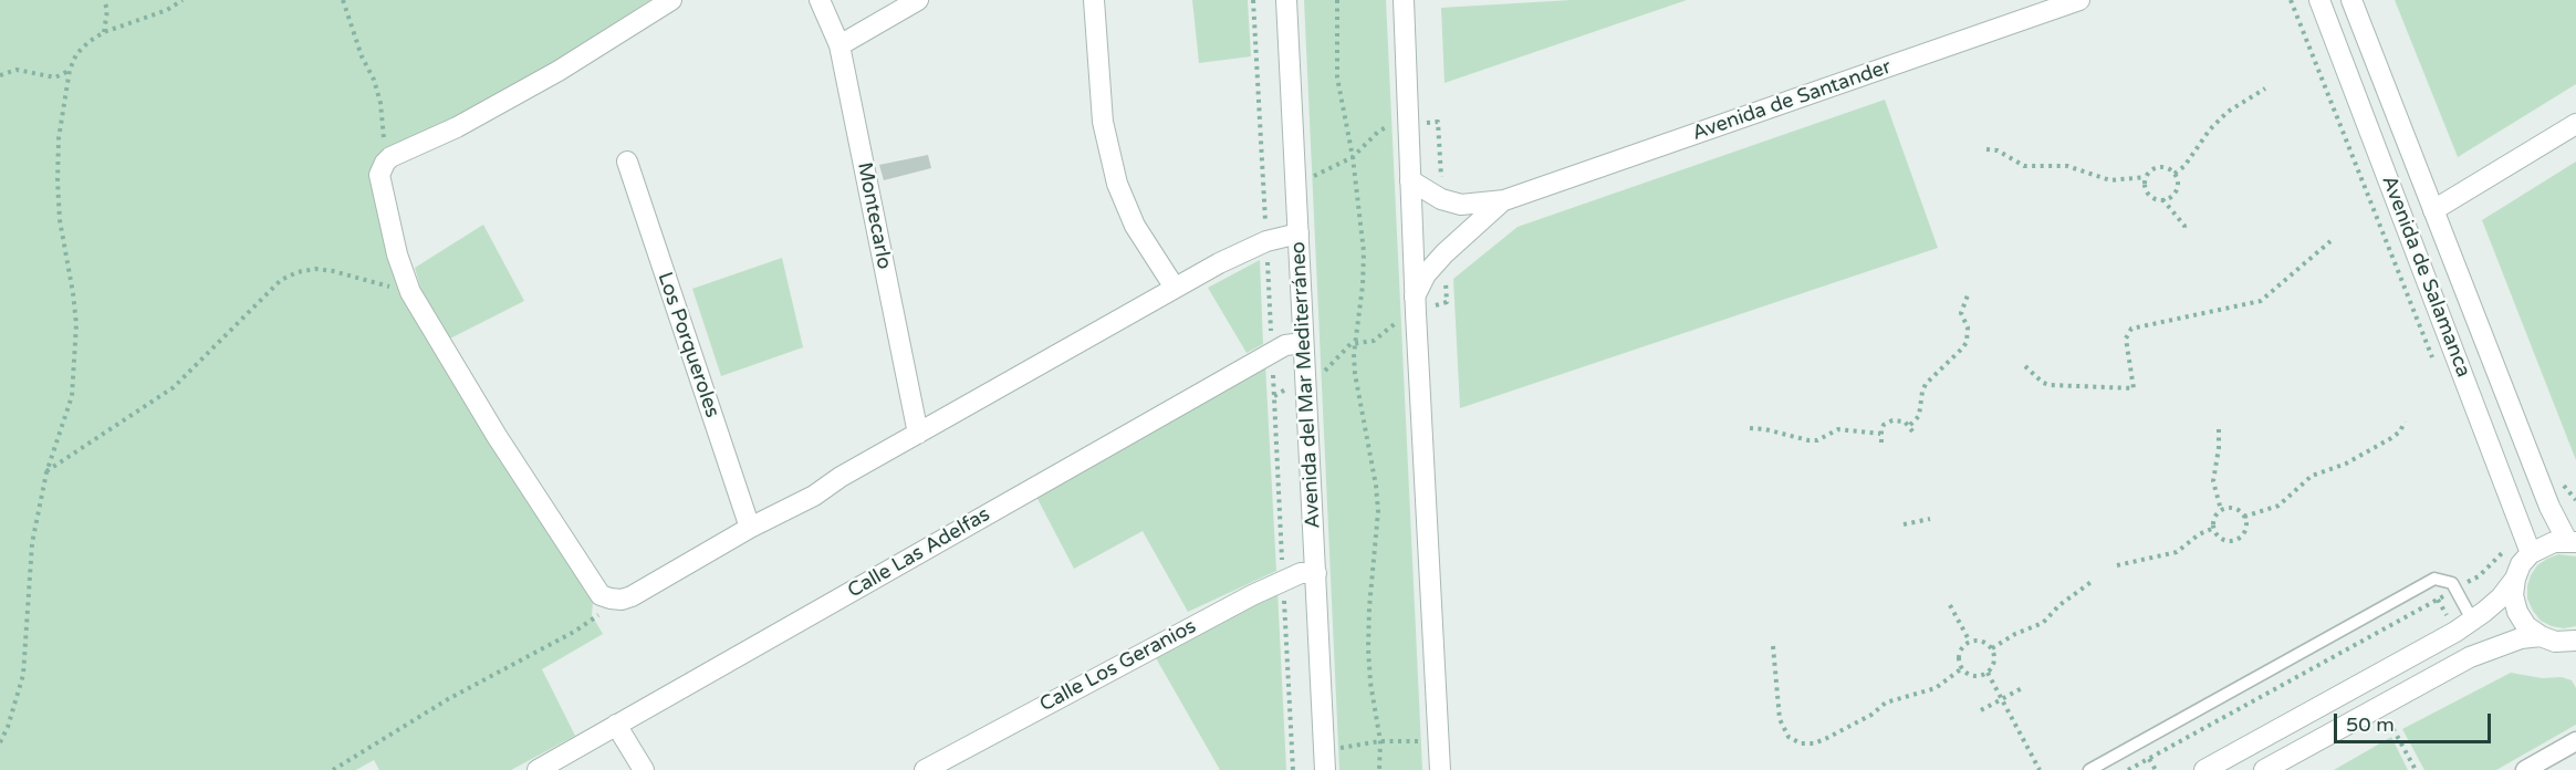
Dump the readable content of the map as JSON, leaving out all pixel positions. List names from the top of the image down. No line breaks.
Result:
{"streets":{"street":["Avenida de Santander","Montecarlo","Avenida de Salamanca","Los Porqueroles","Avenida del Mar Mediterráneo","Calle Las Adelfas","Calle Los Geranios"]},"crossings":[["Avenida del Mar Mediterráneo","Calle Las Adelfas"],["Avenida del Mar Mediterráneo","Calle Los Geranios"]],"scale_bar":"50 m"}
